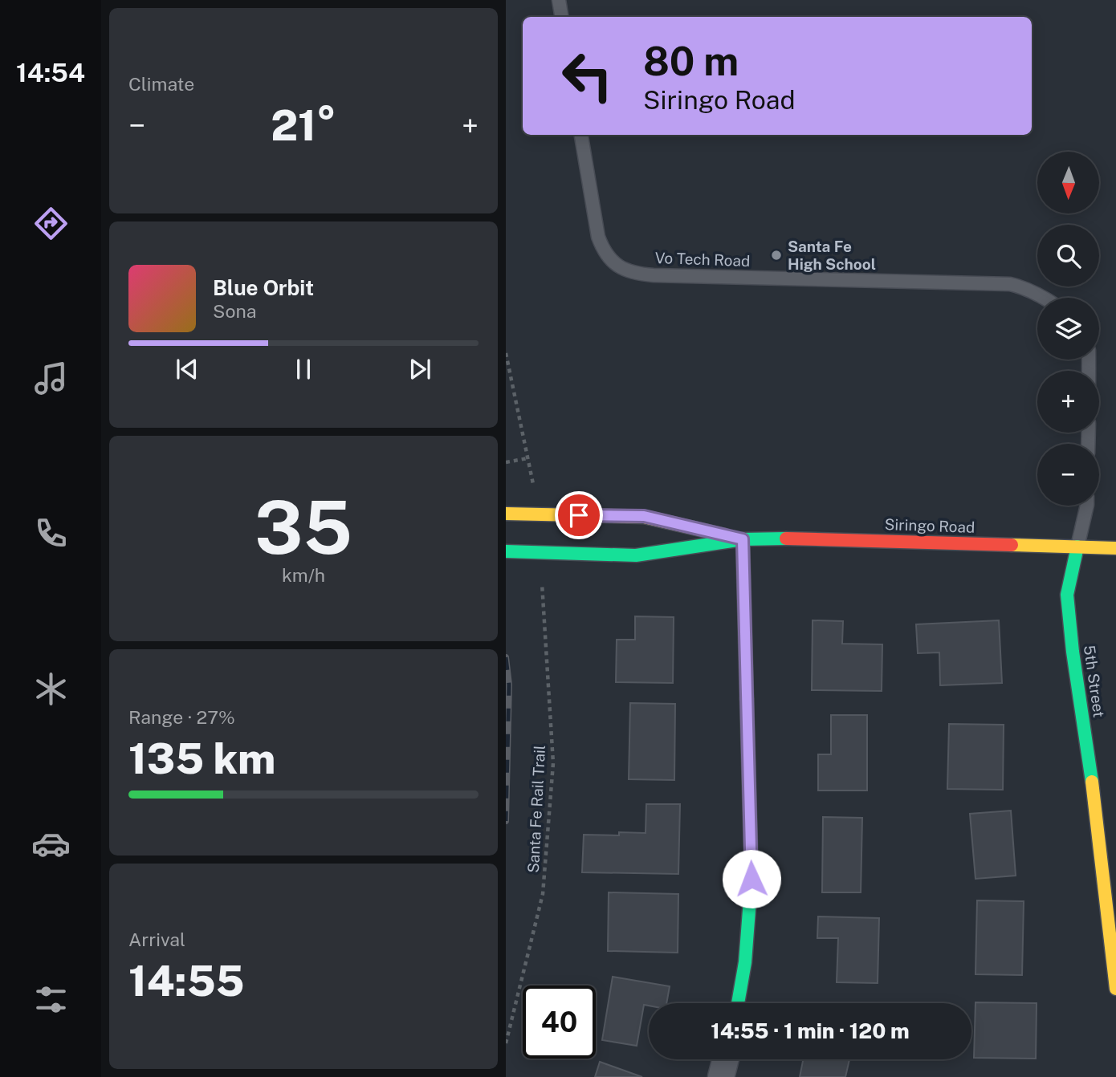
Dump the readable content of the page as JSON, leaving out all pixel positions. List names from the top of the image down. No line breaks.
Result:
{"streets":{"street":["Siringo Road","5th Street"],"lane":["Vo Tech Road"],"path":["Santa Fe Rail Trail"]},"crossings":[["Siringo Road","5th Street"]],"places":["Santa Fe High School"],"north":"bottom","page":{"tabs":"14:54","tile":["Climate",["35","km/h"],["Range · 27%","135 km"],["Arrival","14:55"]],"turn":["80 m","Siringo Road"],"heat":["−","21°","+"],"map_buttons":["+","−"],"song":["Blue Orbit","Sona"],"limit":"40","trip":"14:55 · 1 min · 120 m"}}
